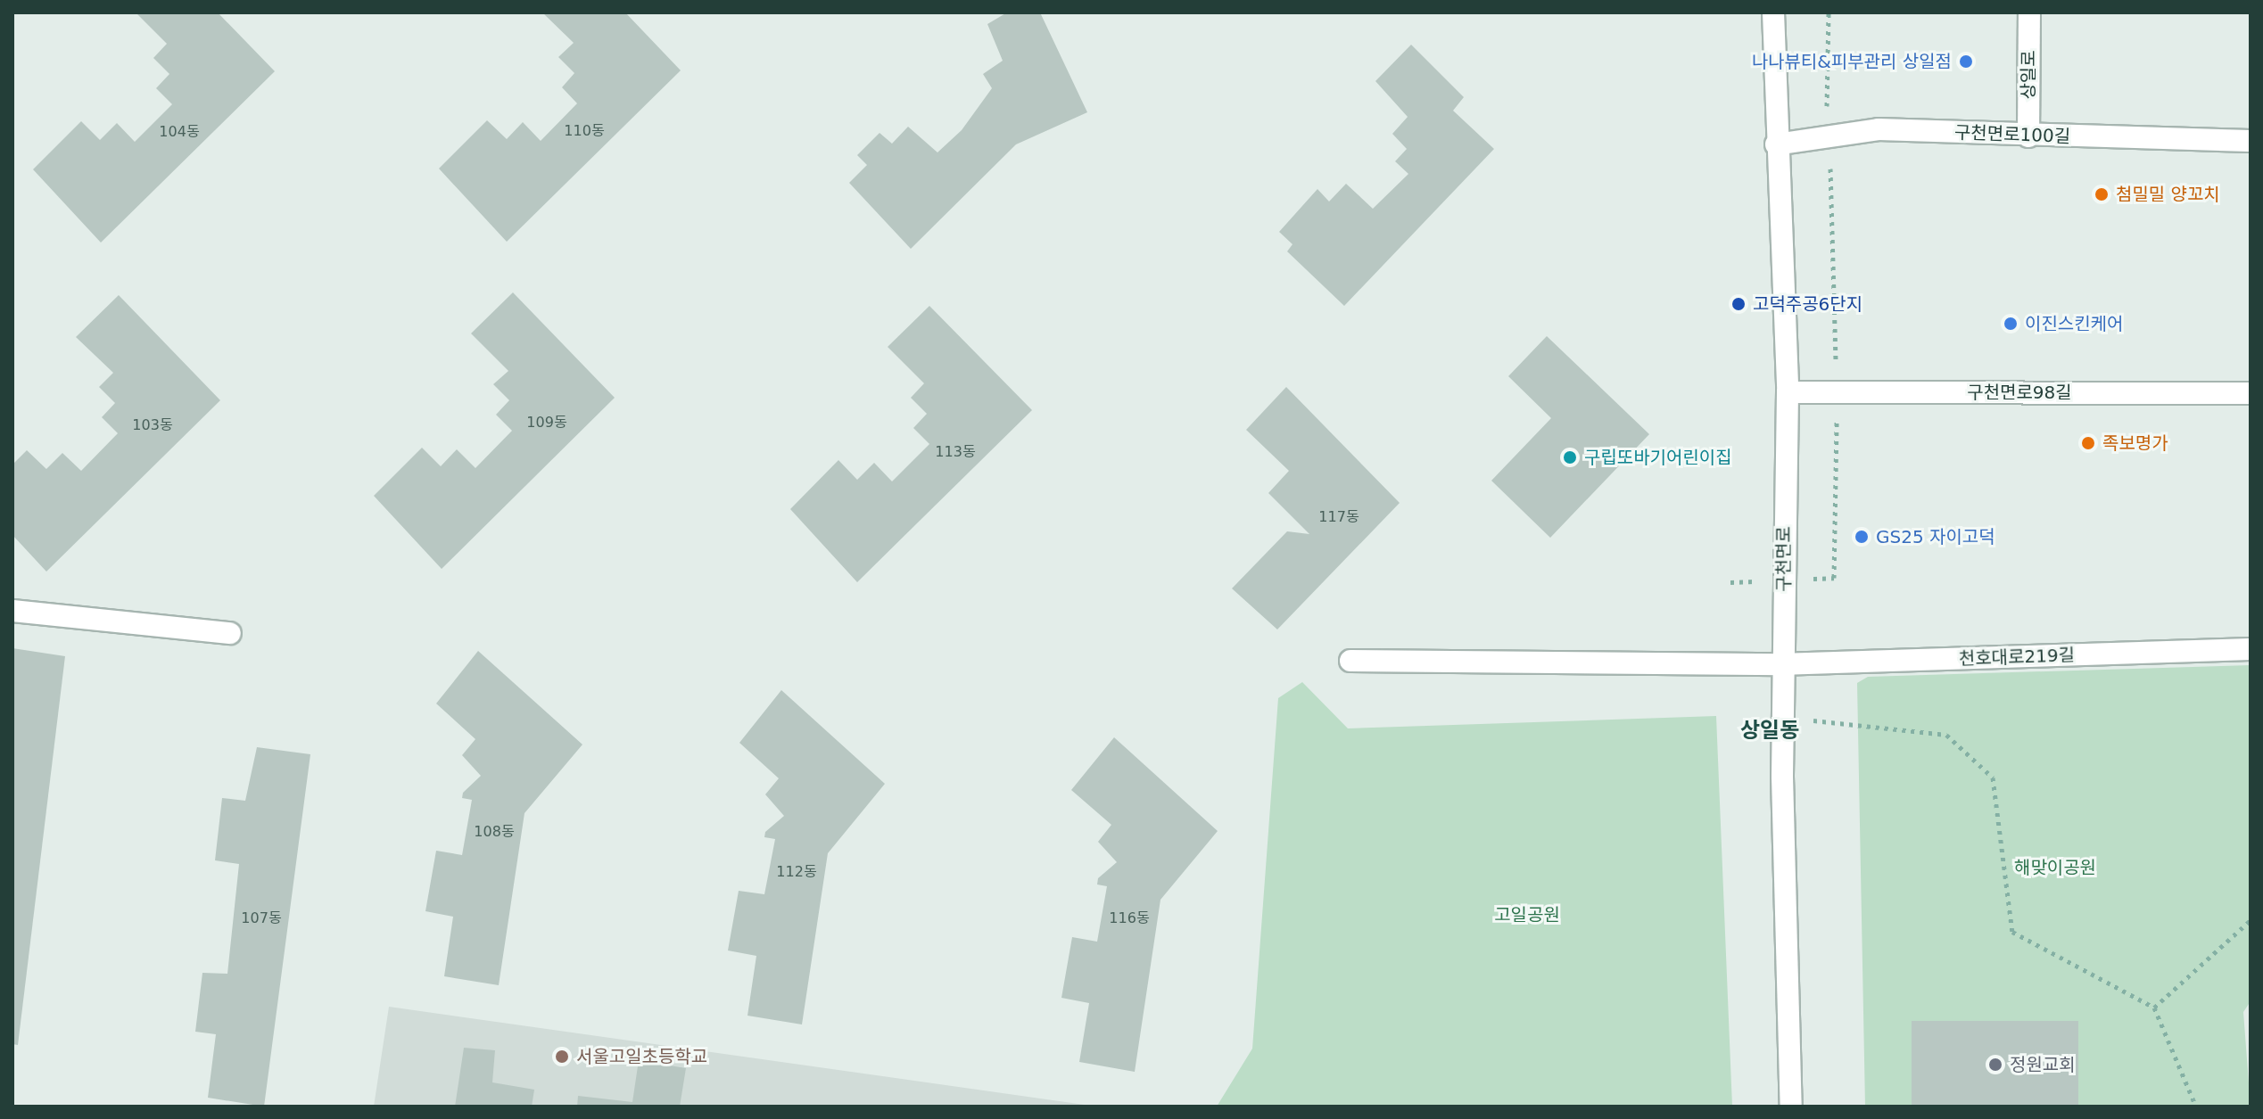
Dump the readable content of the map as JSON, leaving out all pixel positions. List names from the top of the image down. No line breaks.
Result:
{"streets":{"street":["상일로","구천면로100길","구천면로98길","구천면로","천호대로219길"]},"crossings":[["상일로","구천면로100길"],["구천면로100길","구천면로"],["구천면로98길","구천면로"],["구천면로","천호대로219길"]],"districts":["상일동"],"parks":["해맞이공원","고일공원"],"places":["나나뷰티&피부관리 상일점","첨밀밀 양꼬치","고덕주공6단지","이진스킨케어","족보명가","구립또바기어린이집","GS25 자이고덕","서울고일초등학교","정원교회"],"house_numbers":["110동","104동","109동","103동","113동","117동","108동","112동","107동","116동"]}
